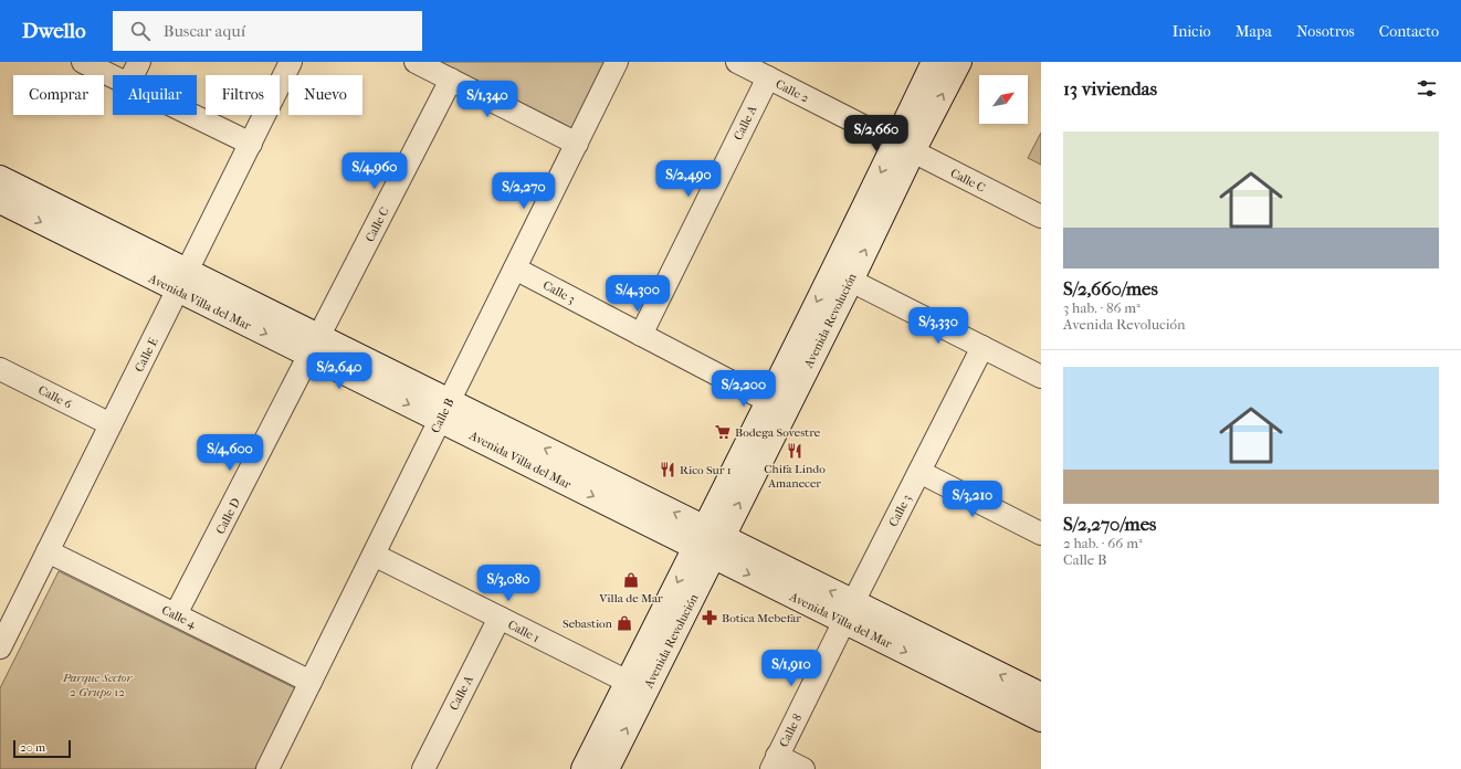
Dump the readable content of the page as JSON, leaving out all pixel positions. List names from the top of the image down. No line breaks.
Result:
{"streets":{"street":["Calle 2","Calle A","Calle C","Calle 3","Avenida Villa del Mar","Avenida Revolución","Calle E","Calle 6","Calle B","Calle D","Calle 4","Calle 1","Calle 8"]},"crossings":[["Calle 2","Calle A"],["Calle 2","Calle C"],["Calle 2","Avenida Revolución"],["Calle A","Calle 3"],["Calle A","Calle 1"],["Calle C","Avenida Villa del Mar"],["Calle C","Avenida Revolución"],["Calle C","Calle D"],["Calle 3","Avenida Villa del Mar"],["Calle 3","Avenida Revolución"],["Calle 3","Calle B"],["Calle 3","Calle 8"],["Avenida Villa del Mar","Avenida Revolución"],["Avenida Villa del Mar","Calle E"],["Avenida Villa del Mar","Calle B"],["Avenida Villa del Mar","Calle D"],["Avenida Villa del Mar","Calle 8"],["Avenida Revolución","Calle 1"],["Calle E","Calle 6"],["Calle E","Calle 4"],["Calle B","Calle 4"],["Calle B","Calle 1"],["Calle D","Calle 4"]],"parks":["Parque Sector 2 Grupo 12"],"places":{"supermarket":["Bodega Sovestre"],"restaurant":["Chifa Lindo Amanecer","Rico Sur 1"],"shop":["Villa de Mar","Sebastion"],"pharmacy":["Botica Mebefar"]},"scale_bar":"20 m","north":"top right","page":{"header":"Dwello","search":"Buscar aquí","nav":["Inicio","Mapa","Nosotros","Contacto"],"heading":"13 viviendas","chip":["Comprar","Alquilar","Filtros","Nuevo"],"price":["S/1,340","S/2,660","S/4,960","S/2,490","S/2,270","S/4,300","S/3,330","S/2,640","S/2,200","S/4,600","S/3,210","S/3,080","S/1,910"],"list":[{"name":"S/2,660/mes","note":"3 hab. · 86 m² · Avenida Revolución"},{"name":"S/2,270/mes","note":"2 hab. · 66 m² · Calle B"}],"scale":"20 m"}}
